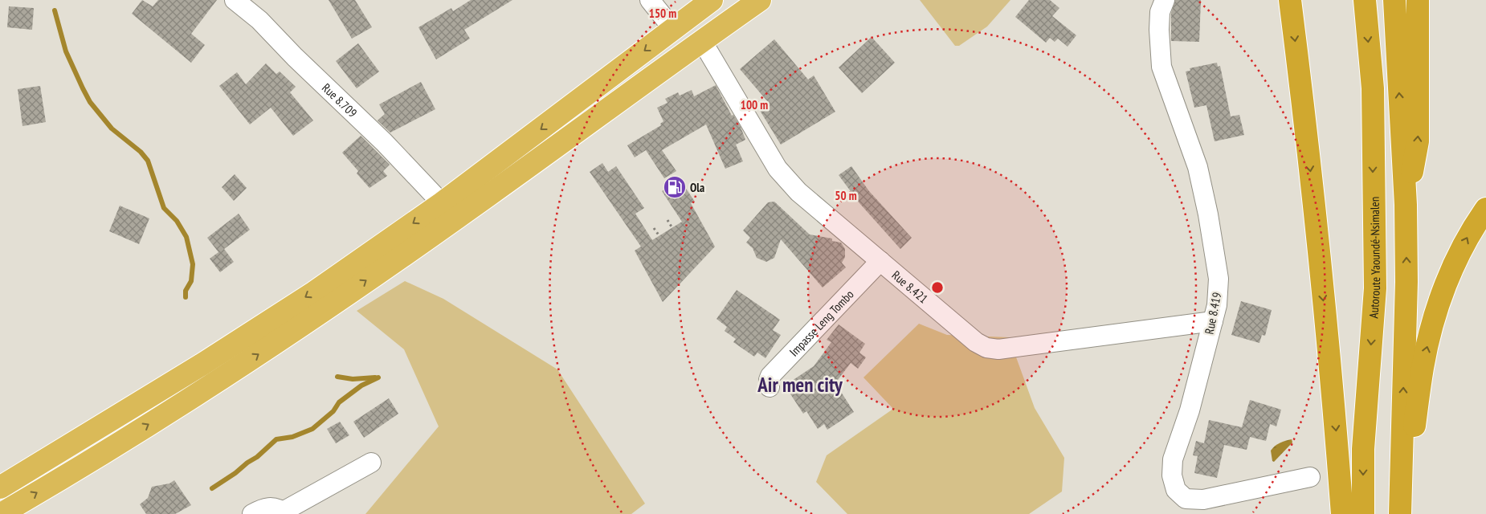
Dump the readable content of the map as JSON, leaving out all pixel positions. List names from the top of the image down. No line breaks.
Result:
{"streets":{"highway":["Autoroute Yaoundé-Nsimalen"],"street":["Rue 8.709","Rue 8.421","Rue 8.419","Impasse Leng Tombo"]},"crossings":[["Rue 8.421","Rue 8.419"],["Rue 8.421","Impasse Leng Tombo"]],"districts":["Air men city"],"places":{"fuel station":["Ola"]},"rings":["150 m","100 m","50 m"]}
